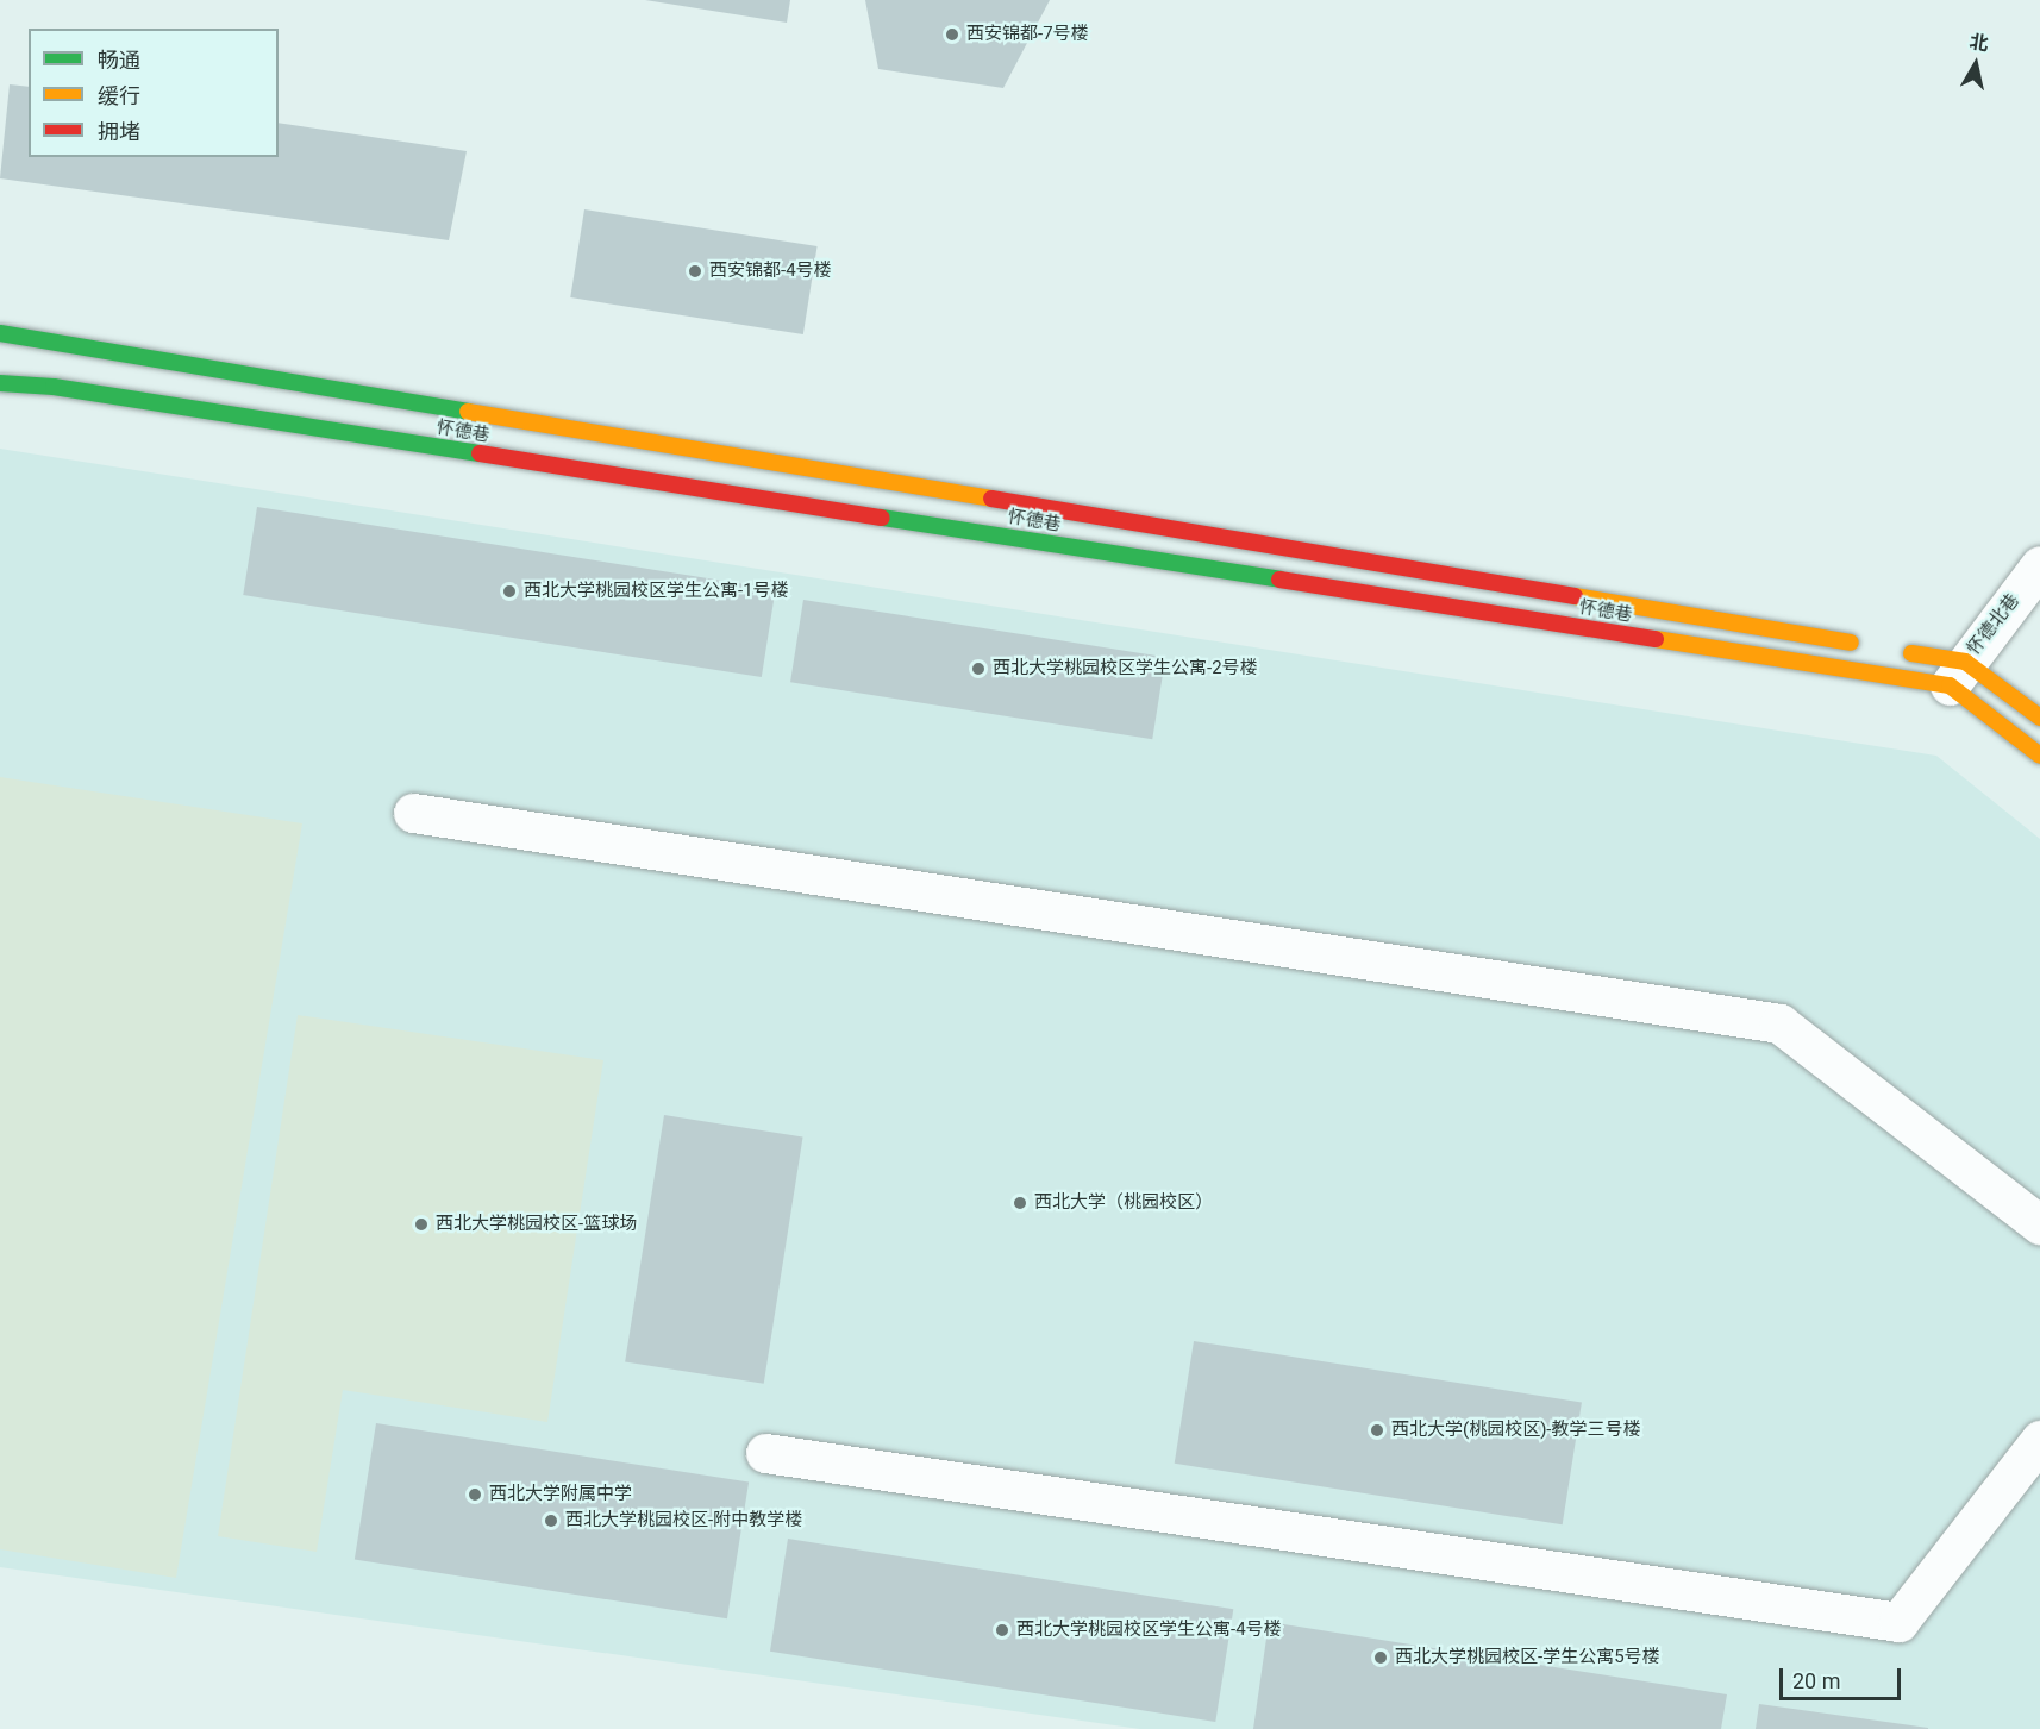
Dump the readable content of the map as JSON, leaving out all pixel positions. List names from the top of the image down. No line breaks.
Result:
{"streets":{"street":["怀德巷","怀德北巷"]},"crossings":[["怀德巷","怀德北巷"]],"places":["西安锦都-7号楼","西安锦都-4号楼","西北大学桃园校区学生公寓-1号楼","西北大学桃园校区学生公寓-2号楼","西北大学（桃园校区）","西北大学桃园校区-篮球场","西北大学(桃园校区)-教学三号楼","西北大学附属中学","西北大学桃园校区-附中教学楼","西北大学桃园校区学生公寓-4号楼","西北大学桃园校区-学生公寓5号楼"],"legend":["畅通","缓行","拥堵"],"scale_bar":"20 m","north":"top"}
